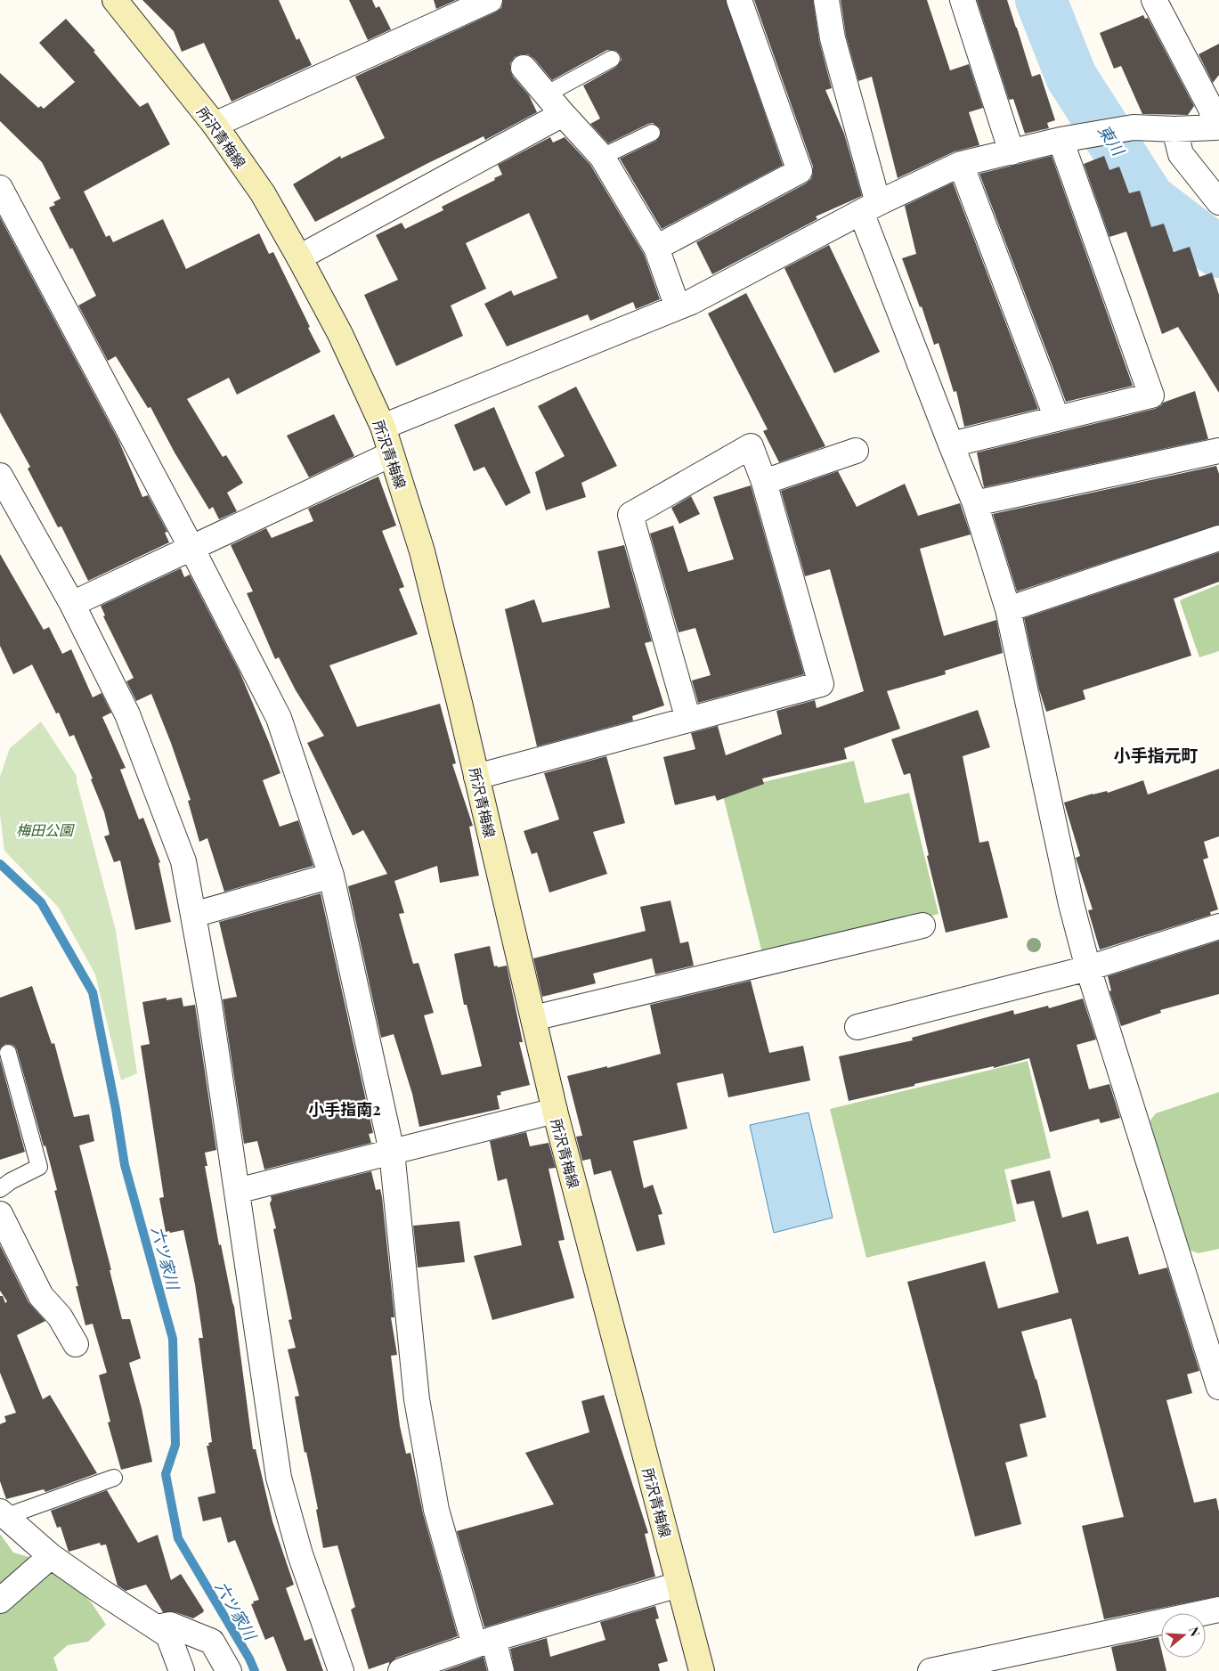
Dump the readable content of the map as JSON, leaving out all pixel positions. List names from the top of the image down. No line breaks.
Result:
{"streets":{"main road":["所沢青梅線"]},"districts":["小手指元町","小手指南2"],"water":["東川","六ツ家川"],"parks":["梅田公園"],"north":"right"}
